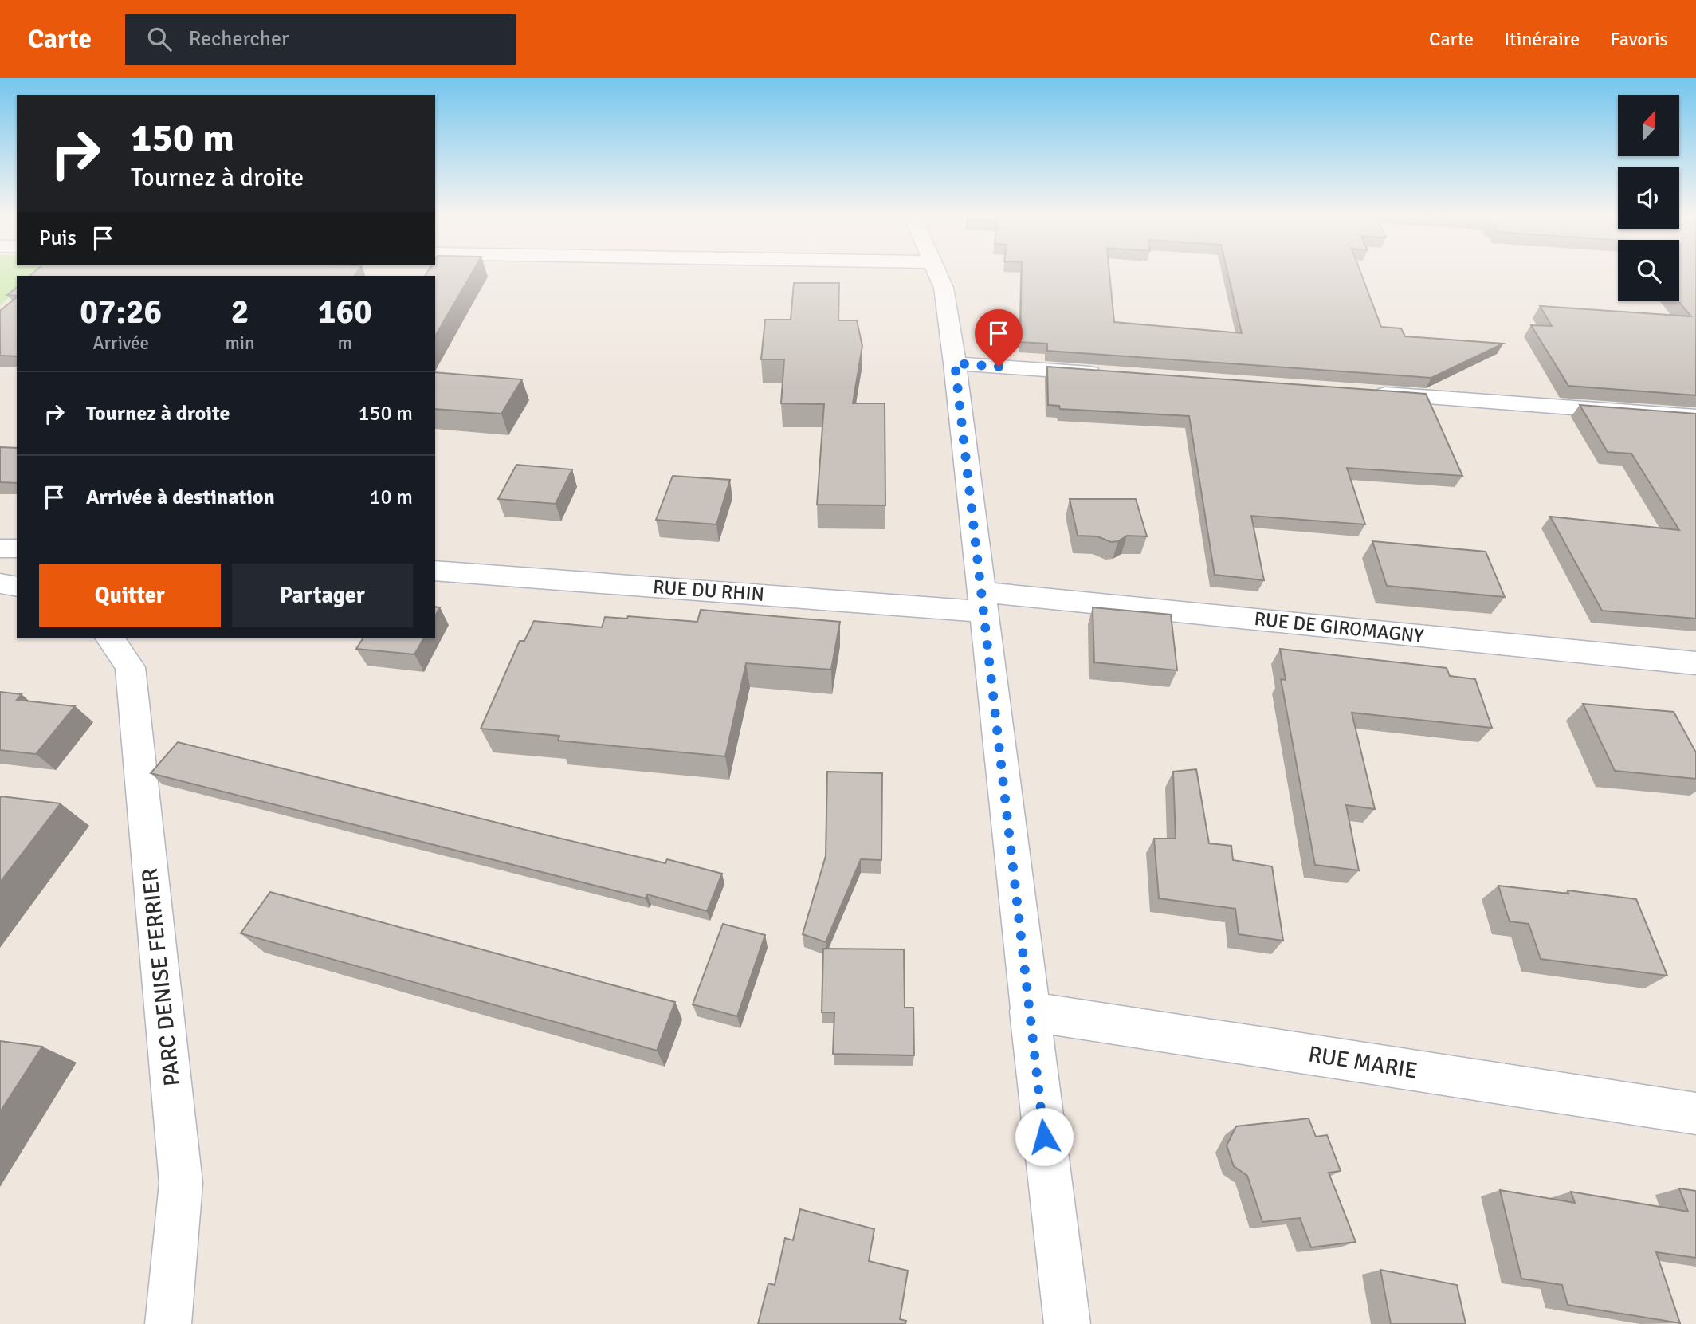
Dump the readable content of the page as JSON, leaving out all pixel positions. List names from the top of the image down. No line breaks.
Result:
{"streets":{"street":["RUE DU RHIN","RUE DE GIROMAGNY","PARC DENISE FERRIER","RUE MARIE"]},"crossings":[["RUE DU RHIN","RUE DE GIROMAGNY"]],"north":"top","page":{"header":"Carte","search":"Rechercher","nav":["Carte","Itinéraire","Favoris"],"turn":["150 m","Tournez à droite"],"then":"Puis","eta":["07:26","Arrivée","2","min","160","m"],"list":[{"name":"Tournez à droite","value":"150 m"},{"name":"Arrivée à destination","value":"10 m"}],"buttons":["Quitter","Partager"]}}
